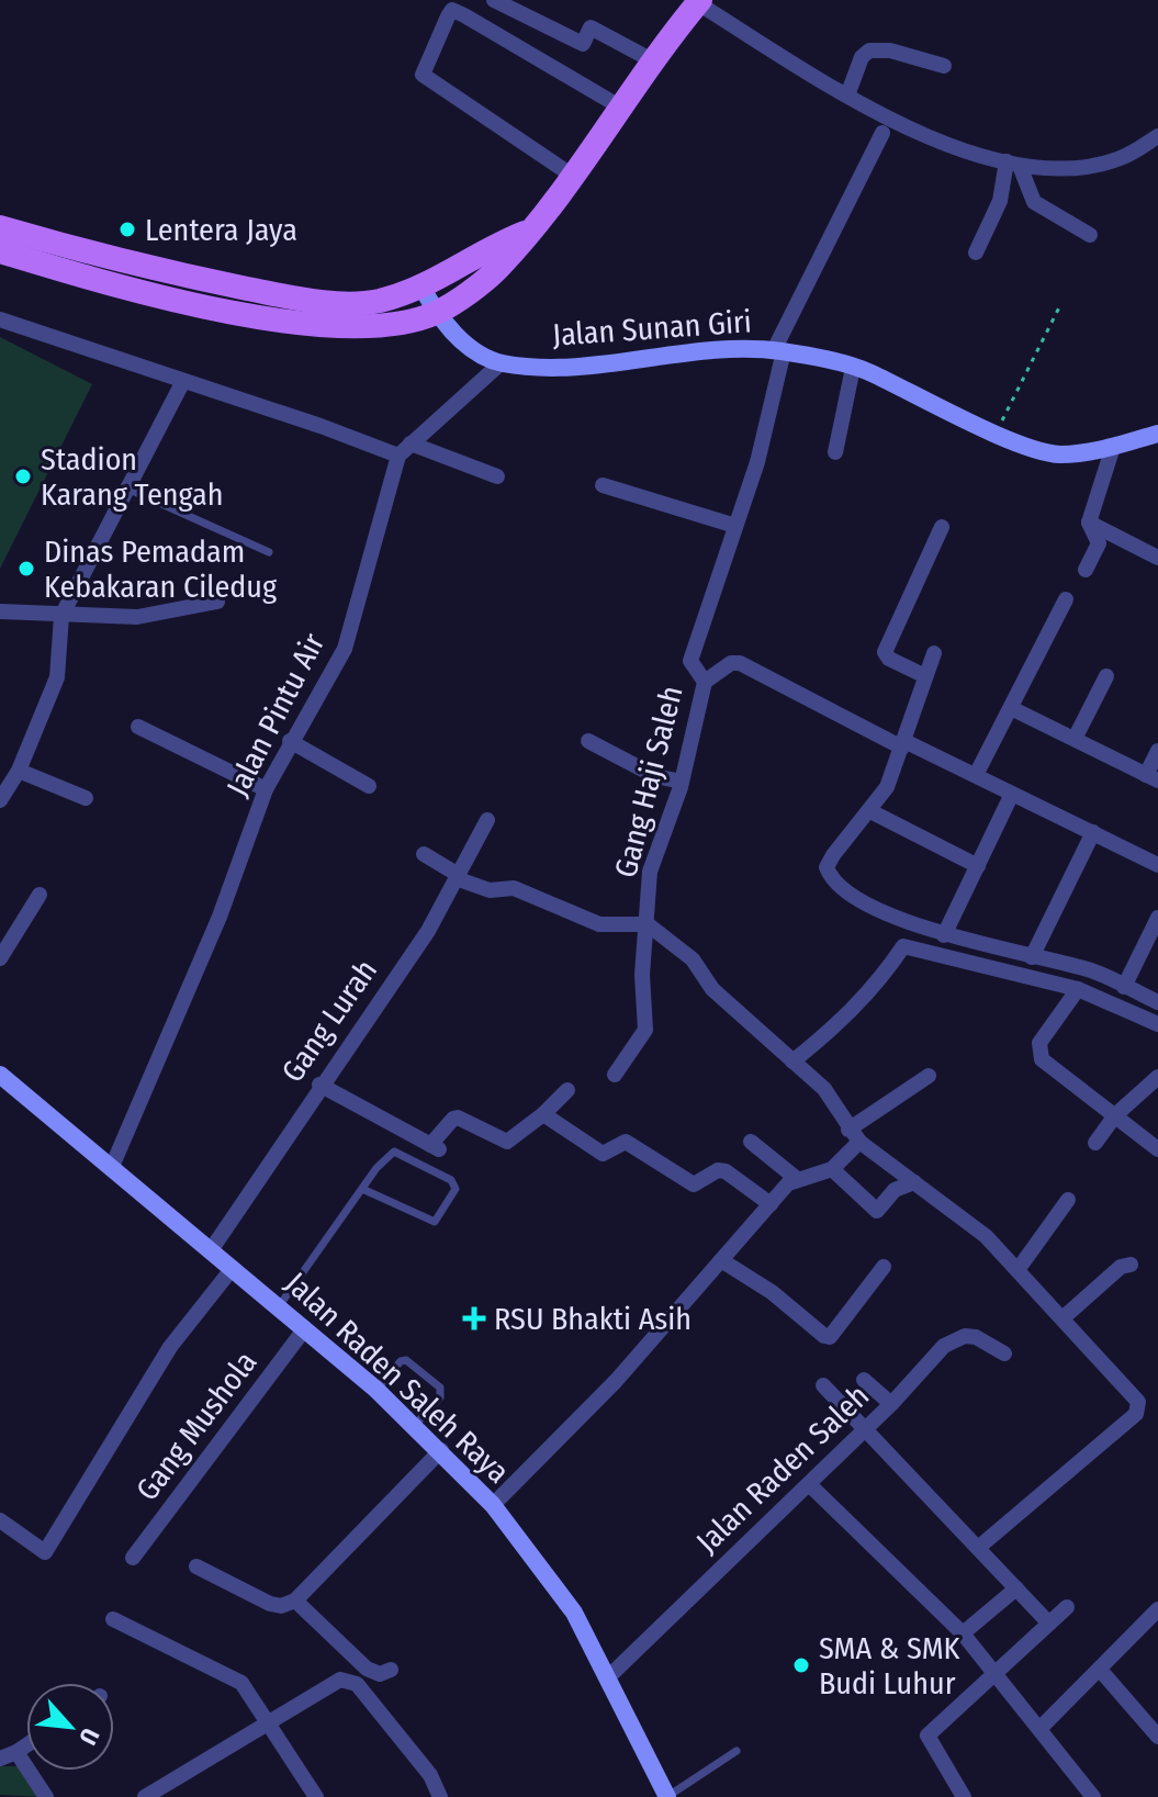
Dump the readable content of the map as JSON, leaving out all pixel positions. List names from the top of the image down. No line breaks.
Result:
{"streets":{"main road":["Jalan Sunan Giri","Jalan Raden Saleh Raya"],"street":["Jalan Pintu Air","Gang Haji Saleh","Gang Lurah","Gang Mushola","Jalan Raden Saleh"]},"crossings":[["Jalan Sunan Giri","Jalan Pintu Air"],["Jalan Sunan Giri","Gang Haji Saleh"],["Jalan Pintu Air","Jalan Raden Saleh Raya"],["Gang Lurah","Jalan Raden Saleh Raya"],["Jalan Raden Saleh Raya","Gang Mushola"],["Jalan Raden Saleh Raya","Jalan Raden Saleh"]],"places":{"other":["Lentera Jaya","Stadion Karang Tengah","Dinas Pemadam Kebakaran Ciledug","SMA & SMK Budi Luhur"],"health":["RSU Bhakti Asih"]},"north":"bottom right"}
